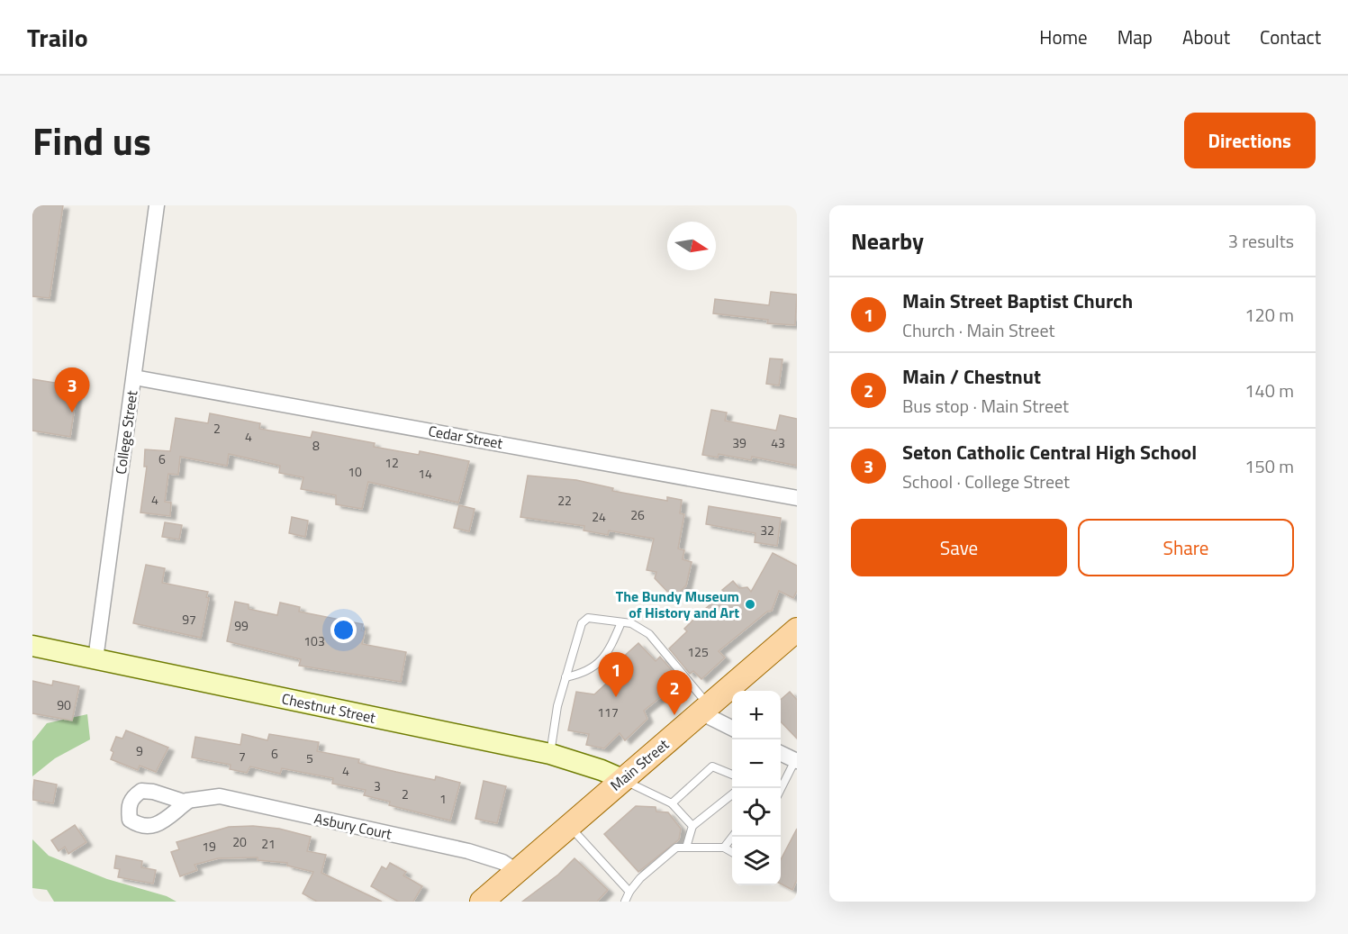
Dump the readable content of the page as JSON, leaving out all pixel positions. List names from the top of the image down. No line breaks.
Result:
{"streets":{"main road":["Main Street"],"street":["College Street","Cedar Street","Chestnut Street","Asbury Court"]},"crossings":[["College Street","Cedar Street"],["College Street","Chestnut Street"],["Chestnut Street","Main Street"],["Main Street","Asbury Court"]],"places":["The Bundy Museum of History and Art"],"house_numbers":["2","4","39","43","8","6","12","10","14","4","22","26","24","32","97","99","103","125","90","117","9","6","7","5","4","3","2","1","20","21","19"],"north":"right","page":{"header":"Trailo","nav":["Home","Map","About","Contact"],"title":"Find us","buttons":["Directions",["Save","Share"]],"heading":["Nearby","3 results"],"list":[{"mark":"1","name":"Main Street Baptist Church","note":"Church · Main Street","value":"120 m"},{"mark":"2","name":"Main / Chestnut","note":"Bus stop · Main Street","value":"140 m"},{"mark":"3","name":"Seton Catholic Central High School","note":"School · College Street","value":"150 m"}],"pins":["3","1","2"],"map_buttons":["+","−"]}}
